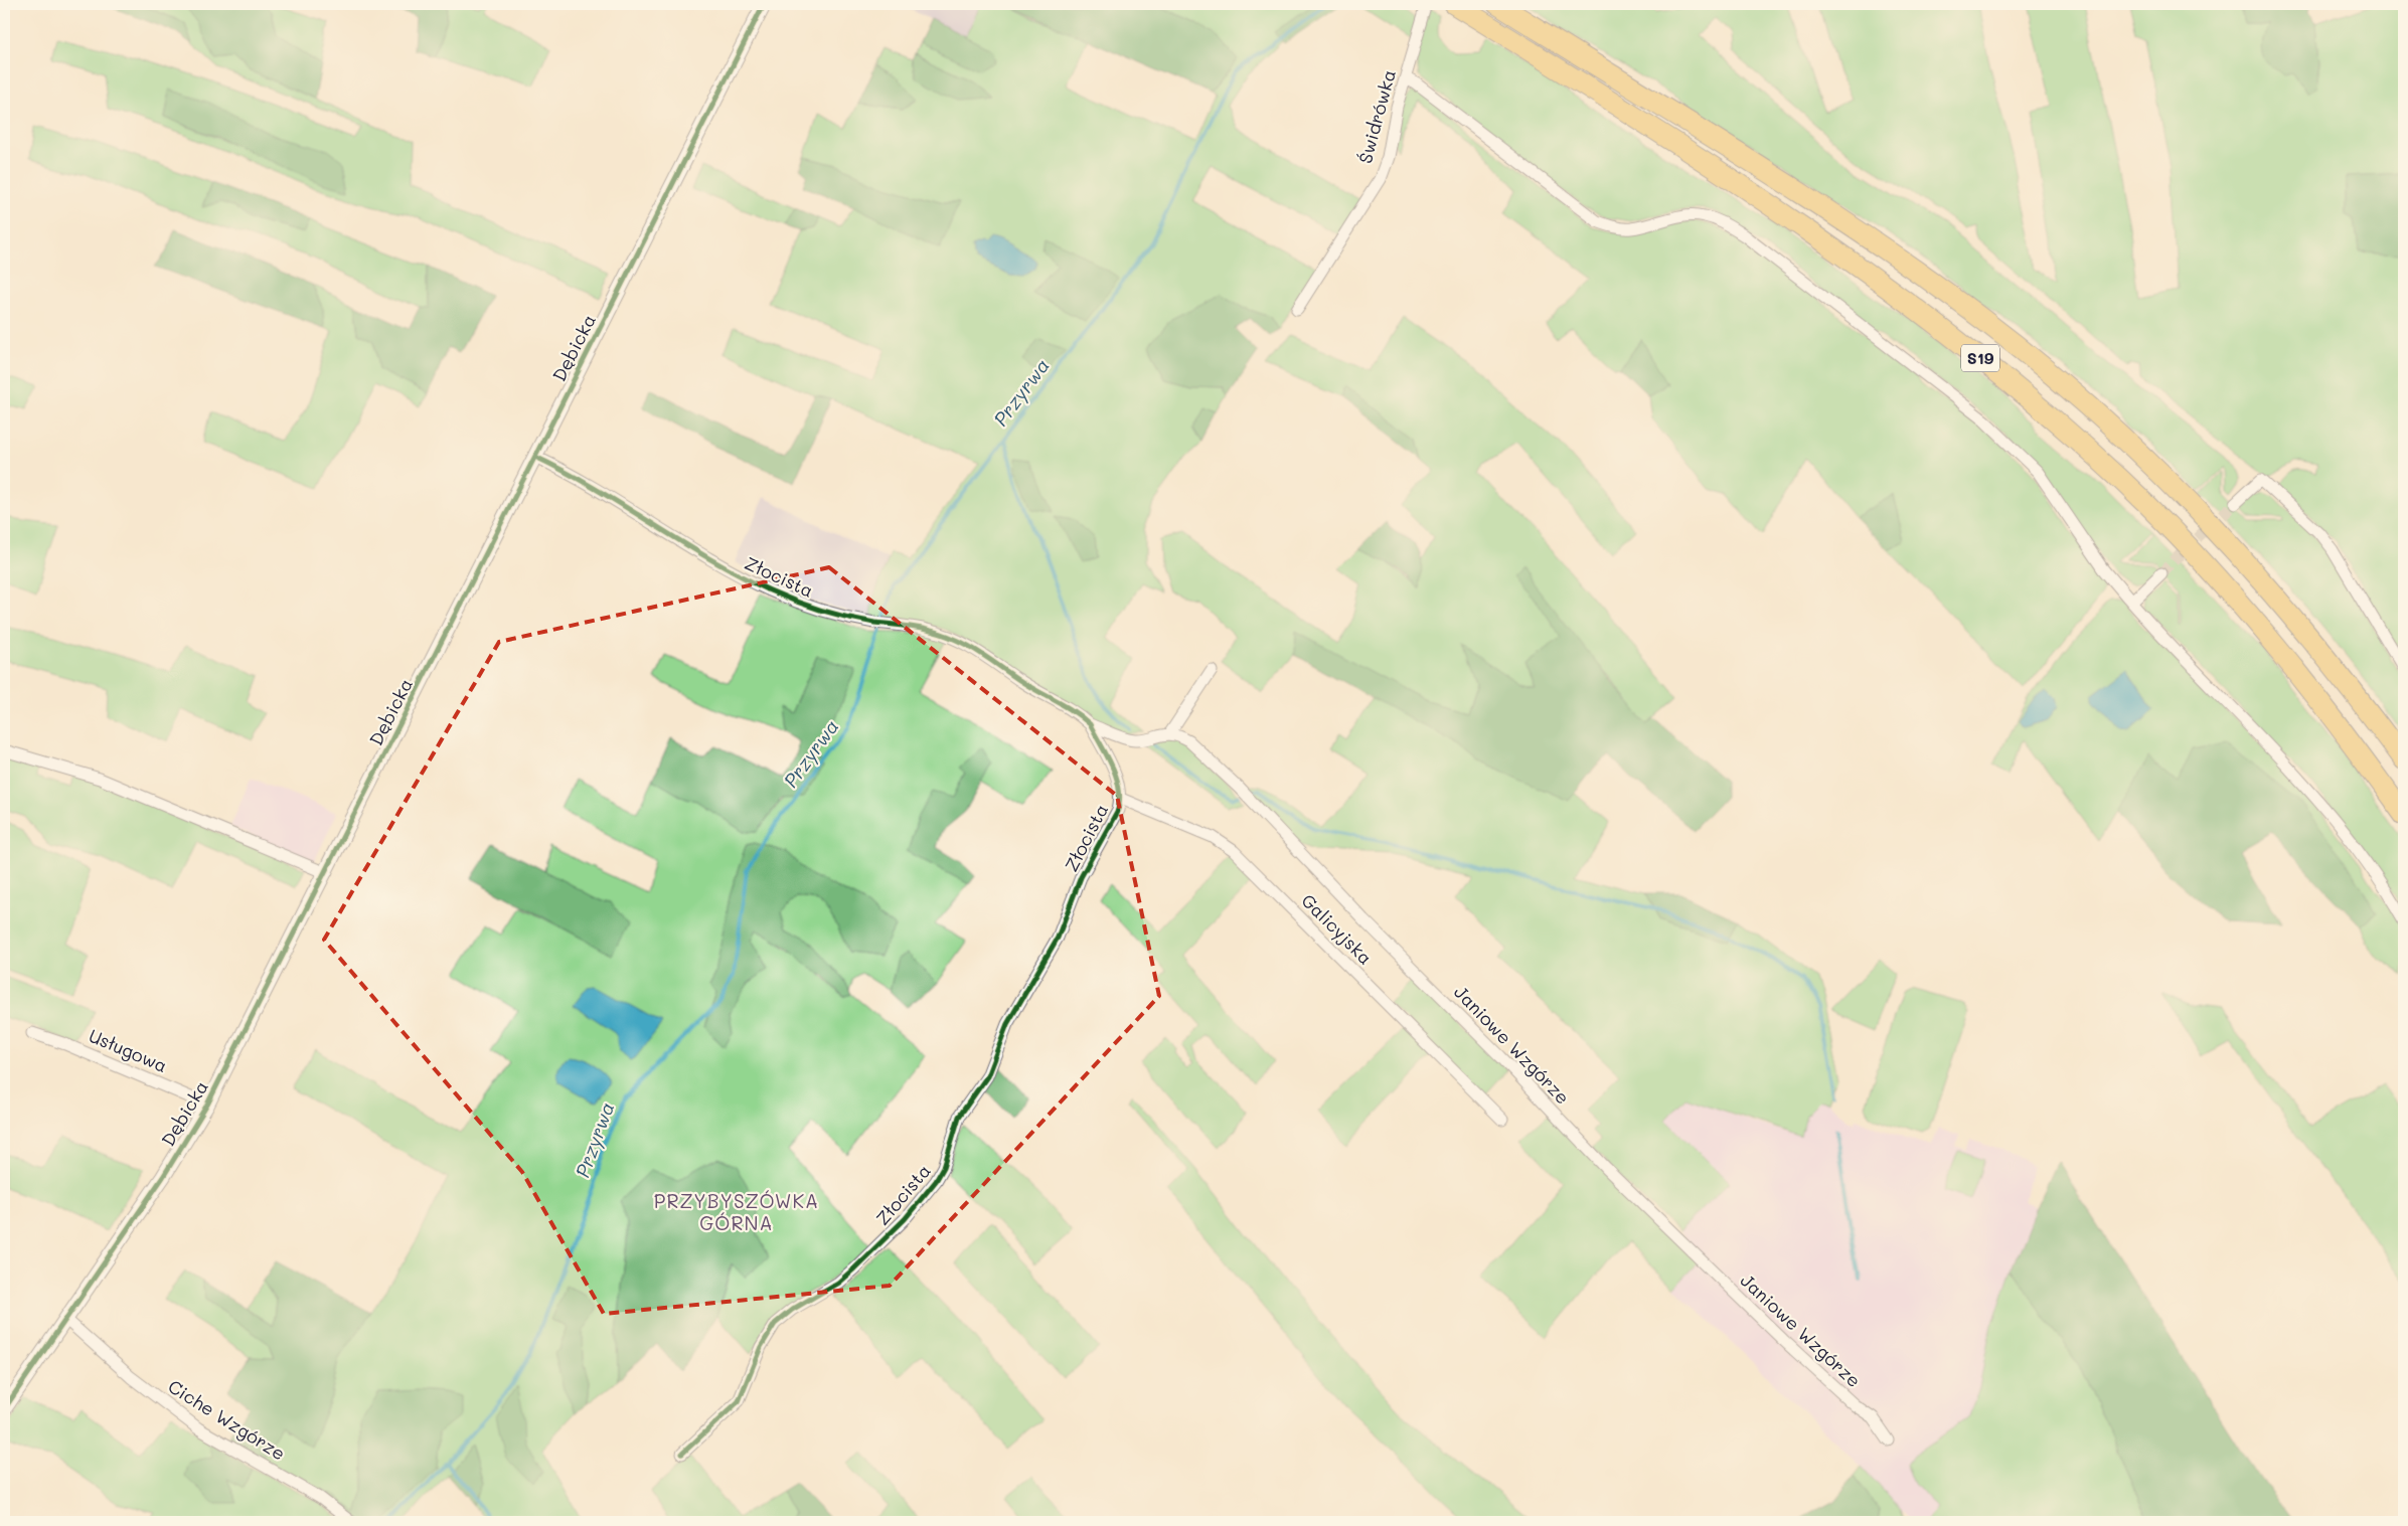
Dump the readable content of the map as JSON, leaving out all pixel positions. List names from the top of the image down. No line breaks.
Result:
{"streets":{"highway":["S19"],"street":["Świdrówka","Dębicka","Złocista","Galicyjska","Janiowe Wzgórze","Usługowa","Ciche Wzgórze"]},"crossings":[["Dębicka","Złocista"],["Dębicka","Usługowa"],["Dębicka","Ciche Wzgórze"],["Złocista","Galicyjska"]],"districts":["PRZYBYSZÓWKA GÓRNA"],"water":["Przyrwa"]}
